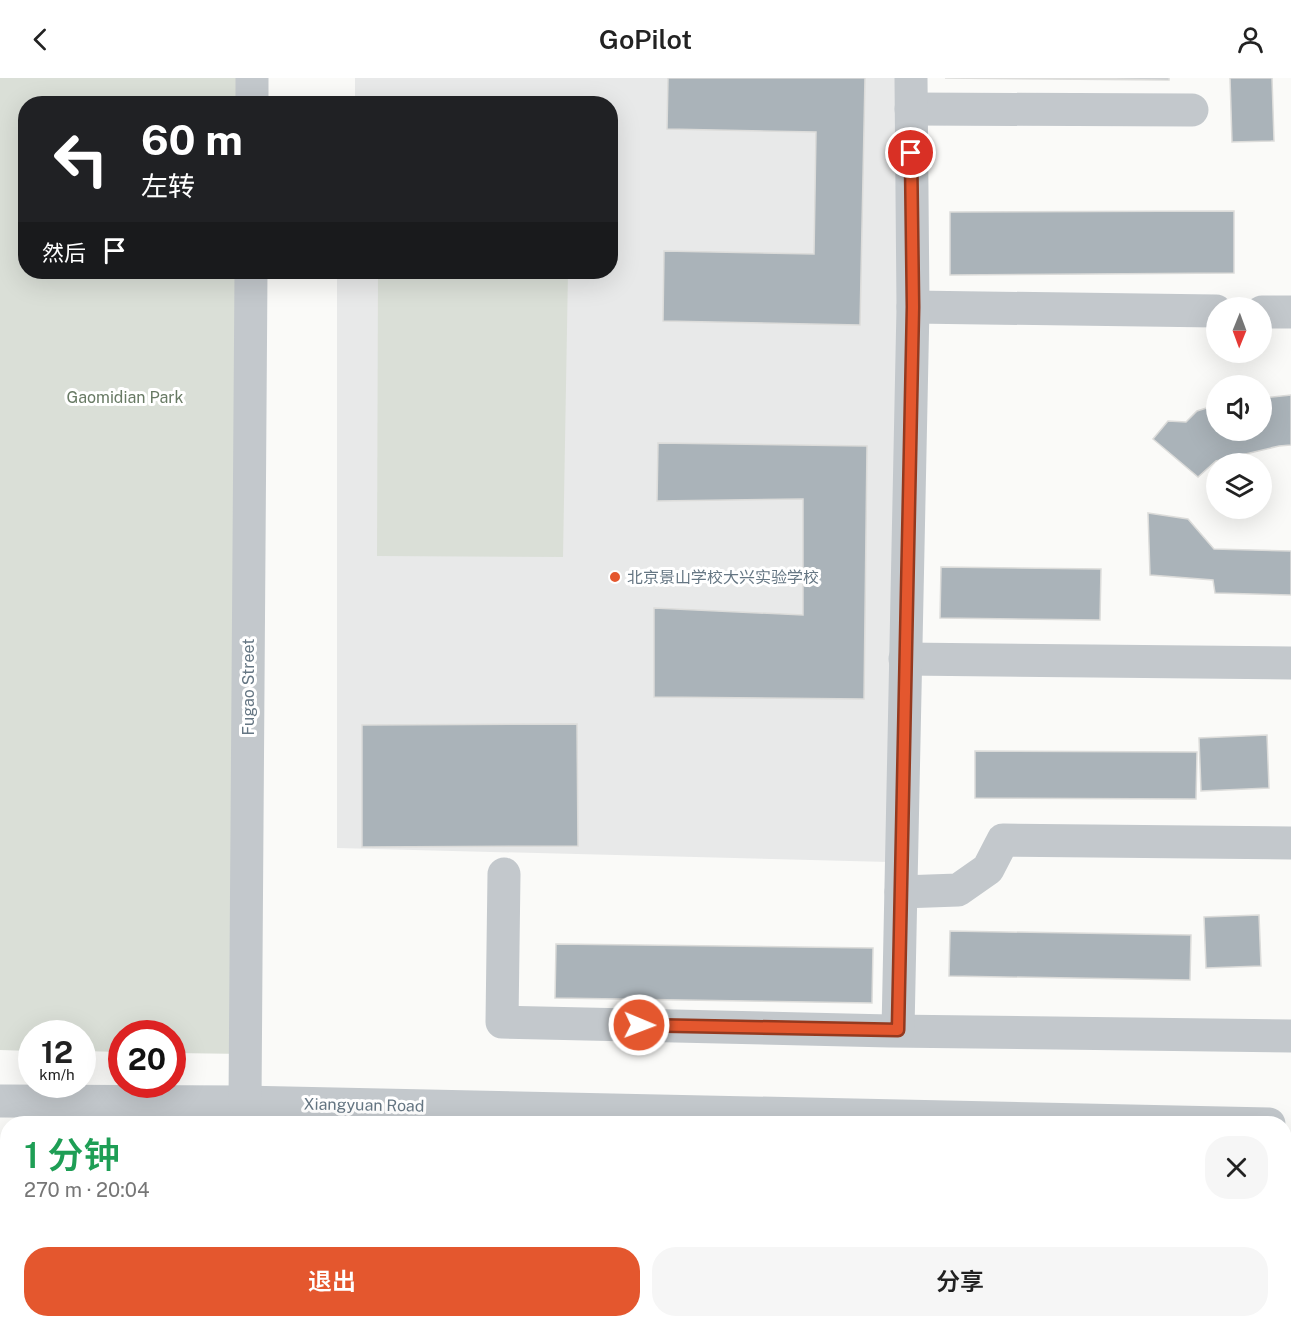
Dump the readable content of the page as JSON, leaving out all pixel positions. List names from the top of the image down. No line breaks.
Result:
{"streets":{"street":["Fugao Street","Xiangyuan Road"]},"crossings":[["Fugao Street","Xiangyuan Road"]],"parks":["Gaomidian Park"],"places":["北京景山学校大兴实验学校"],"north":"bottom","page":{"header":"GoPilot","turn":["60 m","左转"],"then":"然后","speed":"12 km/h","limit":"20","heading":["1 分钟","270 m · 20:04"],"buttons":["退出","分享"]}}
